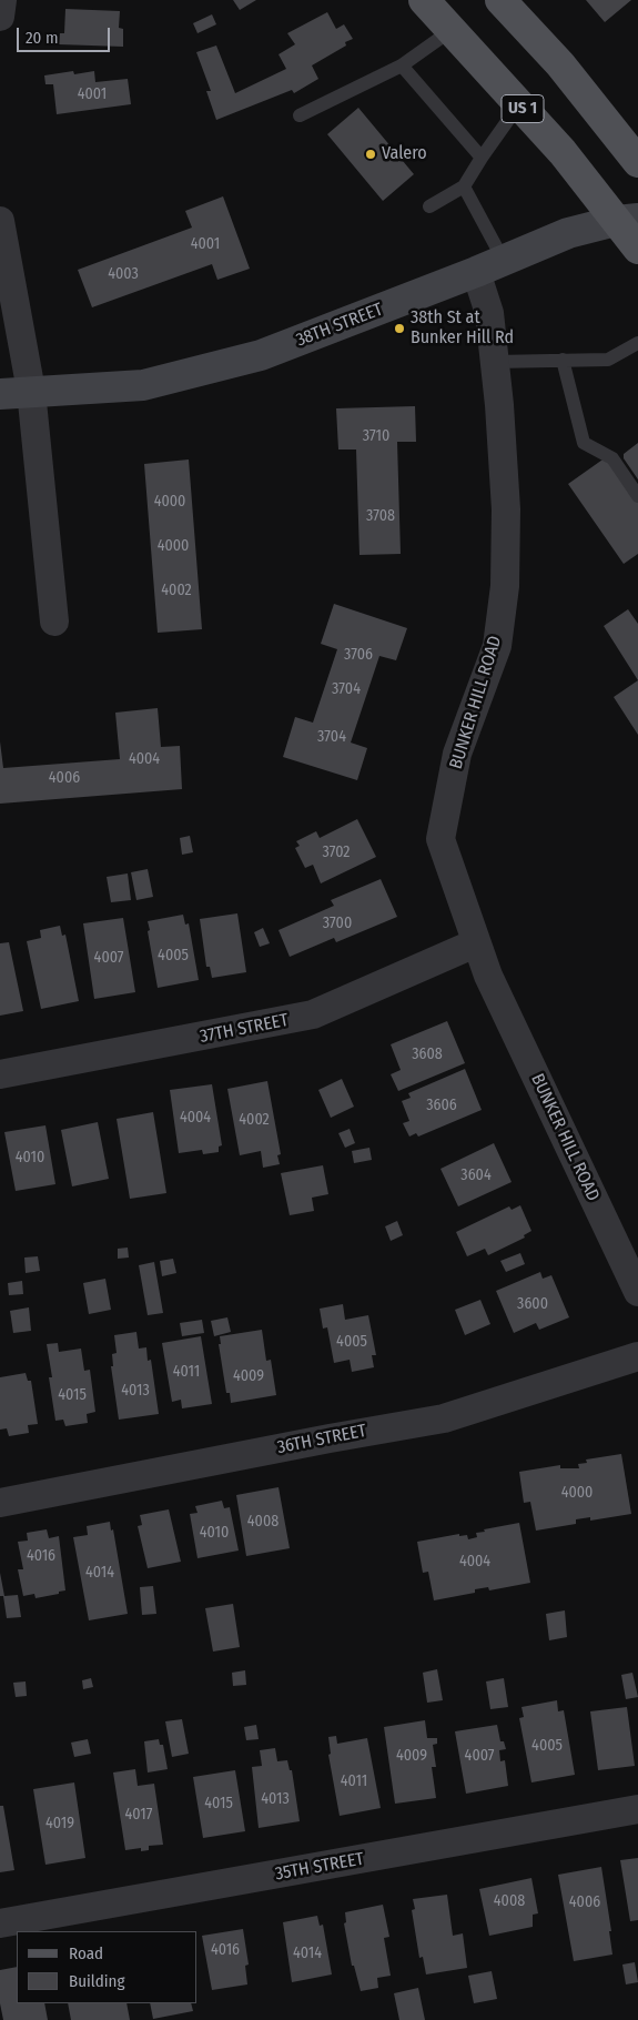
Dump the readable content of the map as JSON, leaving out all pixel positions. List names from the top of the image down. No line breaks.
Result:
{"streets":{"main road":["US 1","38TH STREET"],"street":["BUNKER HILL ROAD","37TH STREET","36TH STREET","35TH STREET"]},"crossings":[["US 1","38TH STREET"],["38TH STREET","BUNKER HILL ROAD"],["BUNKER HILL ROAD","37TH STREET"]],"places":["Valero","38th St at Bunker Hill Rd"],"house_numbers":["4001","4001","4003","3710","4000","3708","4000","4002","3706","3704","3704","4004","4006","3702","3700","4005","4007","3608","3606","4004","4002","4010","3604","3600","4005","4011","4009","4013","4015","4000","4008","4010","4016","4004","4014","4005","4009","4007","4011","4013","4015","4017","4019","4008","4006","4016","4014"],"legend":["Road","Building"],"scale_bar":"20 m"}
